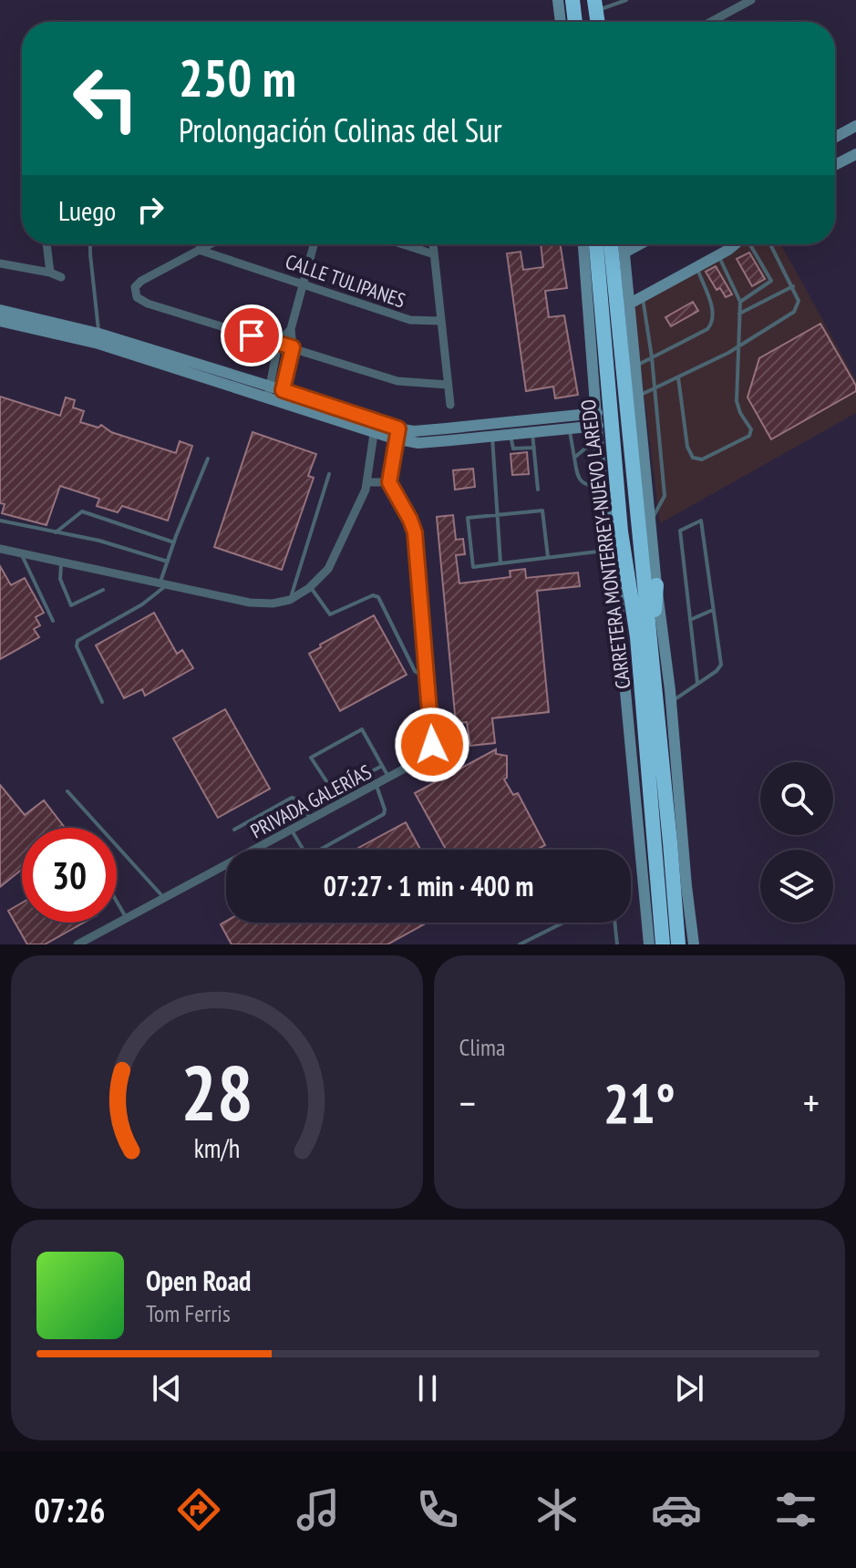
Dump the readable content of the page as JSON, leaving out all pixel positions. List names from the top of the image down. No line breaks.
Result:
{"streets":{"highway":["CARRETERA MONTERREY-NUEVO LAREDO"],"street":["CALLE TULIPANES","PRIVADA GALERÍAS"]},"page":{"turn":["250 m","Prolongación Colinas del Sur"],"then":"Luego","limit":"30","trip":"07:27 · 1 min · 400 m","tile":"Clima","heat":["−","21°","+"],"song":["Open Road","Tom Ferris"],"tabs":"07:26","gauge":["28","km/h"]}}
